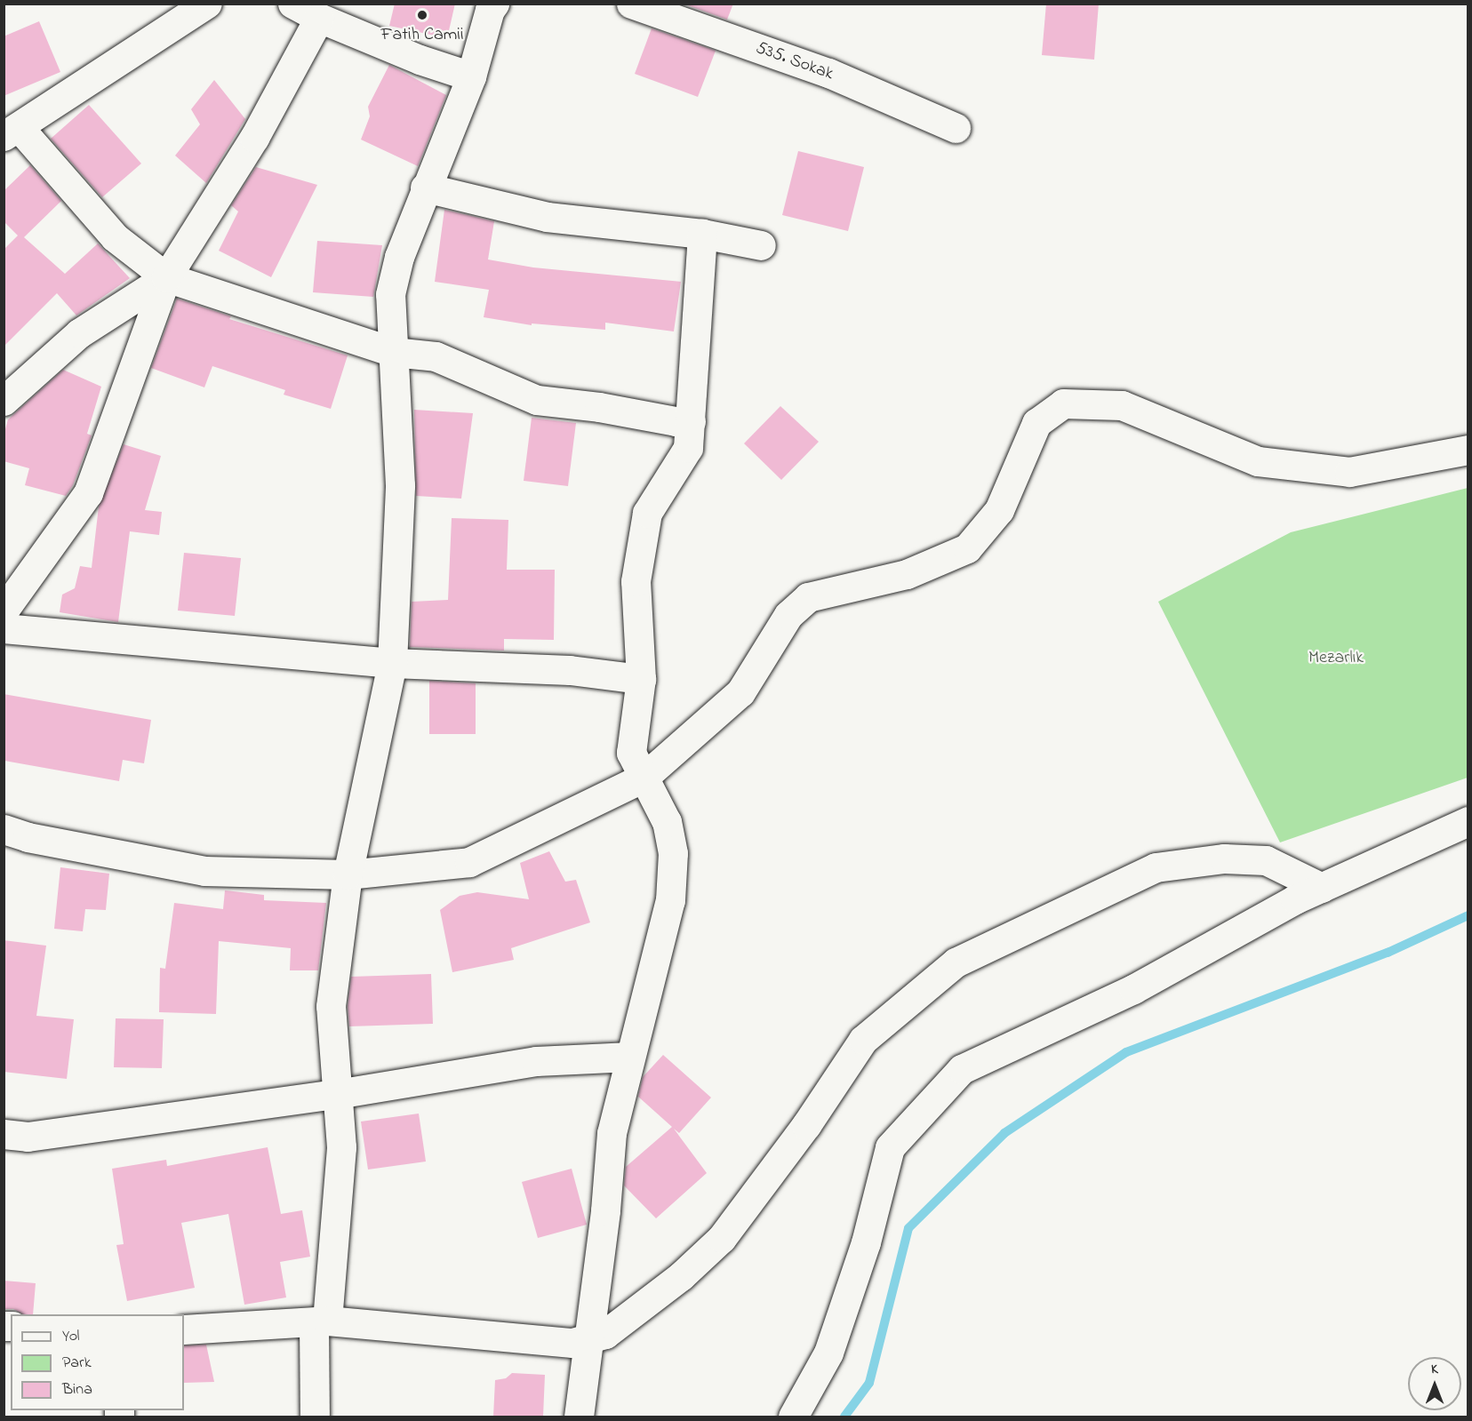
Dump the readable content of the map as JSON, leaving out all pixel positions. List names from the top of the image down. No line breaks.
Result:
{"streets":{"street":["535. Sokak"]},"parks":["Mezarlık"],"places":["Fatih Camii"],"legend":["Yol","Park","Bina"],"north":"top"}
